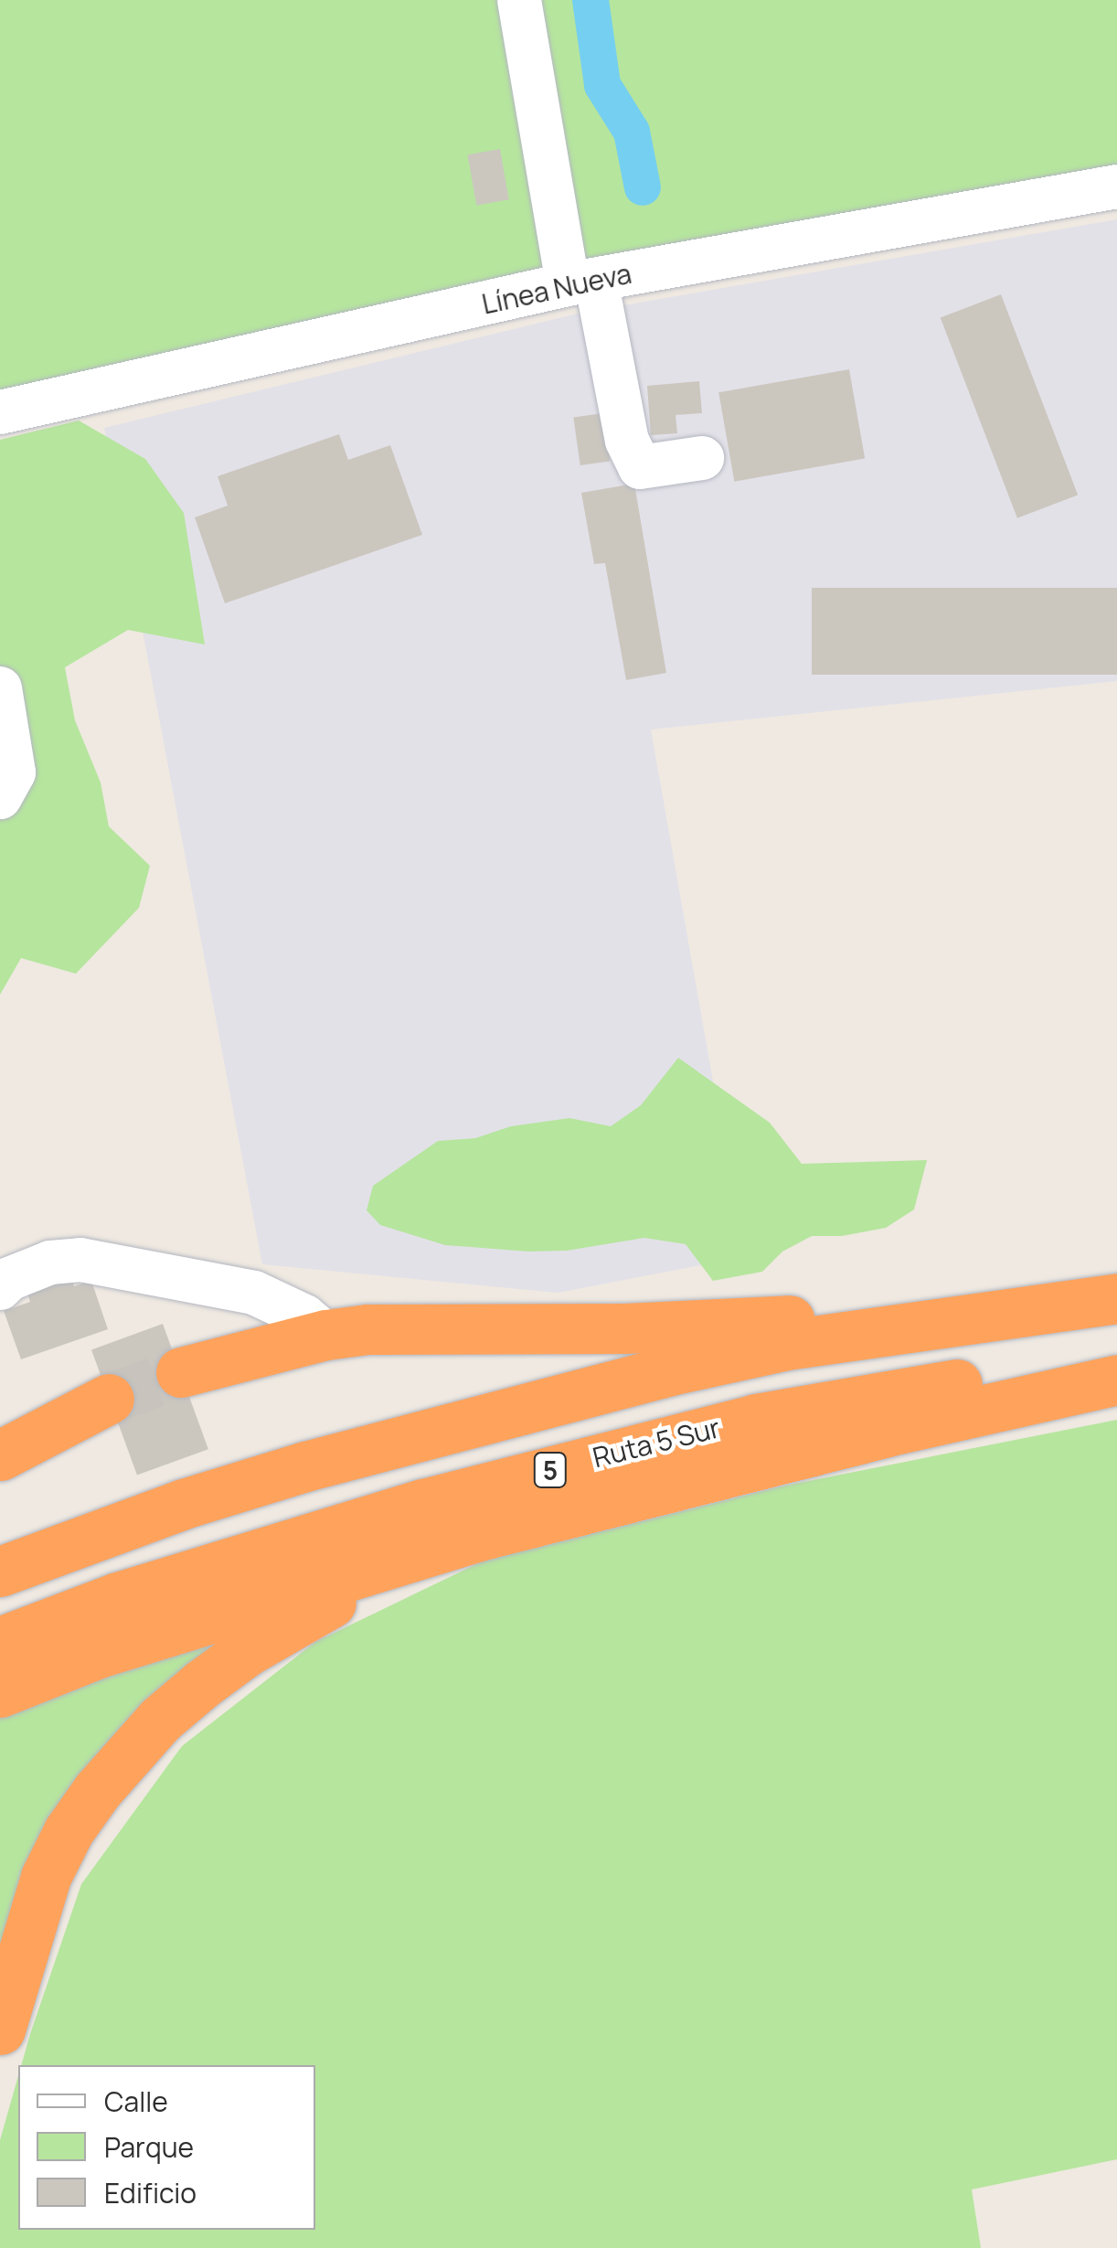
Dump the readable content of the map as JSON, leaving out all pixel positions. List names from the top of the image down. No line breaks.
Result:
{"streets":{"highway":["Ruta 5 Sur","5"],"street":["Línea Nueva"]},"legend":["Calle","Parque","Edificio"]}
